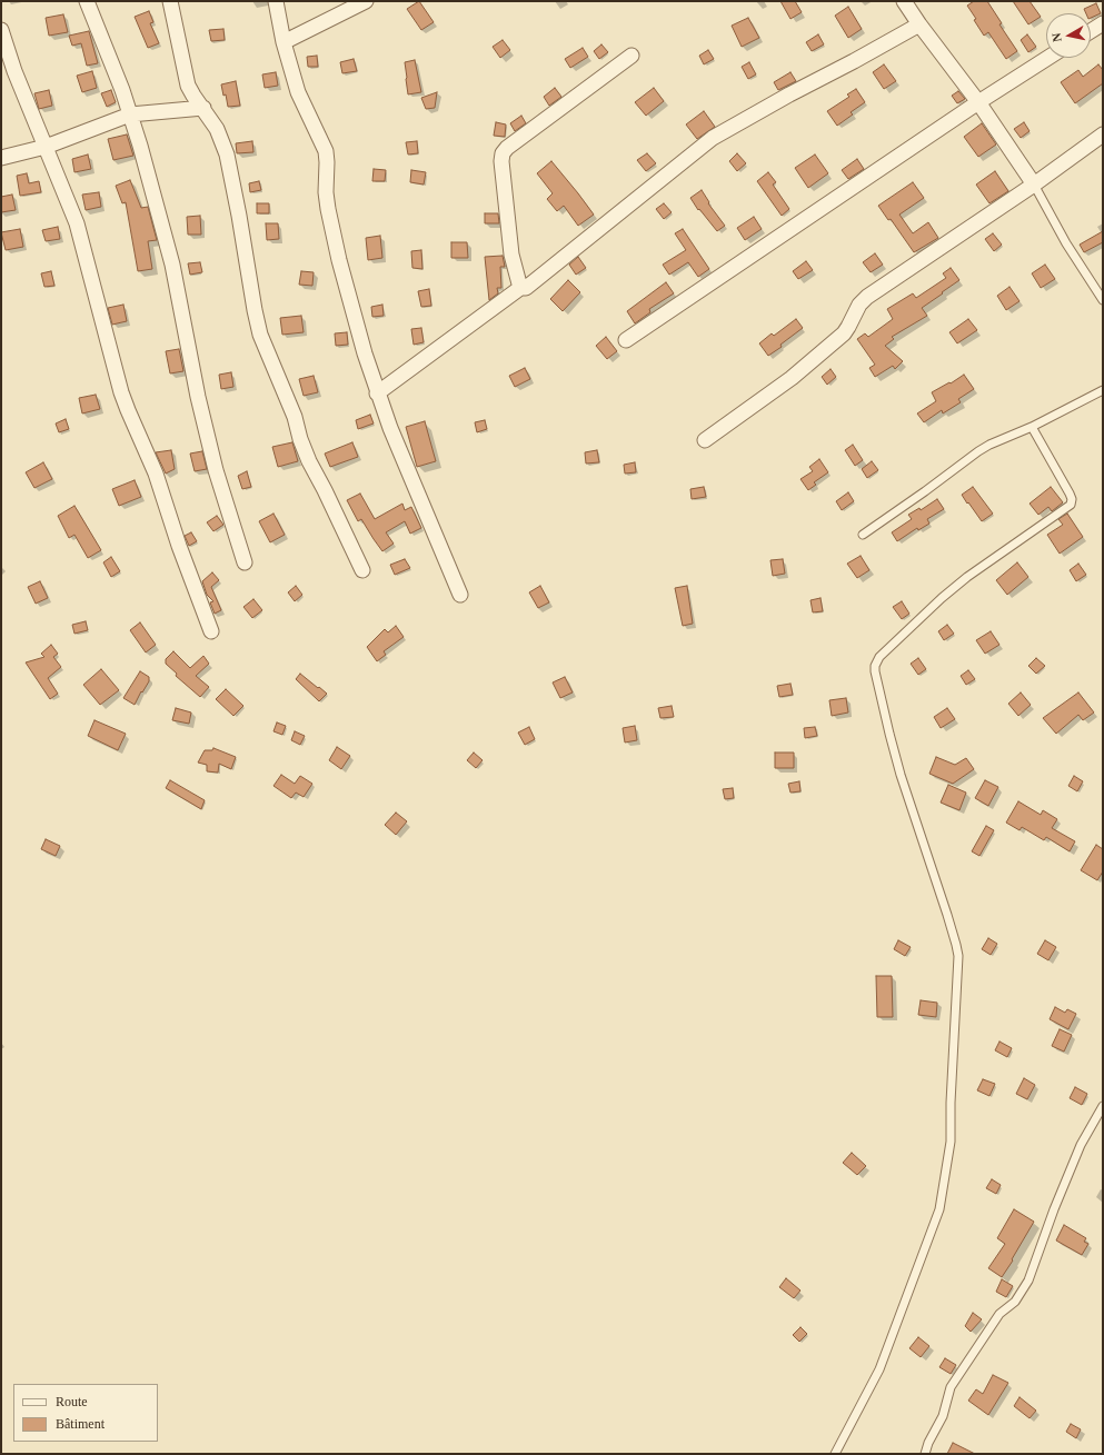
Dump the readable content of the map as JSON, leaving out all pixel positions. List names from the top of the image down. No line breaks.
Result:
{"legend":["Route","Bâtiment"],"north":"left"}
